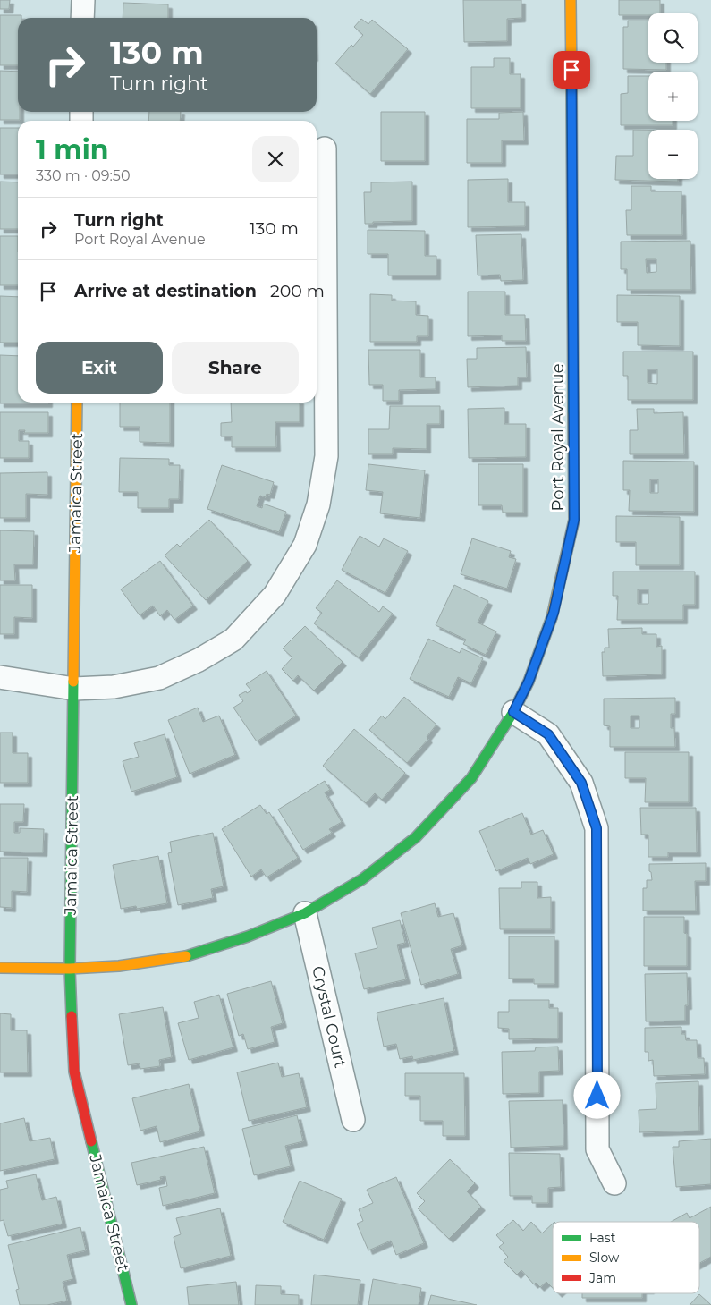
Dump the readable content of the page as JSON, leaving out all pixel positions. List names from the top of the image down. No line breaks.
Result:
{"streets":{"street":["Port Royal Avenue","Jamaica Street","Crystal Court"]},"crossings":[["Port Royal Avenue","Jamaica Street"],["Port Royal Avenue","Crystal Court"]],"legend":["Fast","Slow","Jam"],"page":{"map_buttons":["+","−"],"turn":["130 m","Turn right"],"heading":["1 min","330 m · 09:50"],"list":[{"name":"Turn right","note":"Port Royal Avenue","value":"130 m"},{"name":"Arrive at destination","value":"200 m"}],"buttons":["Exit","Share"]}}
